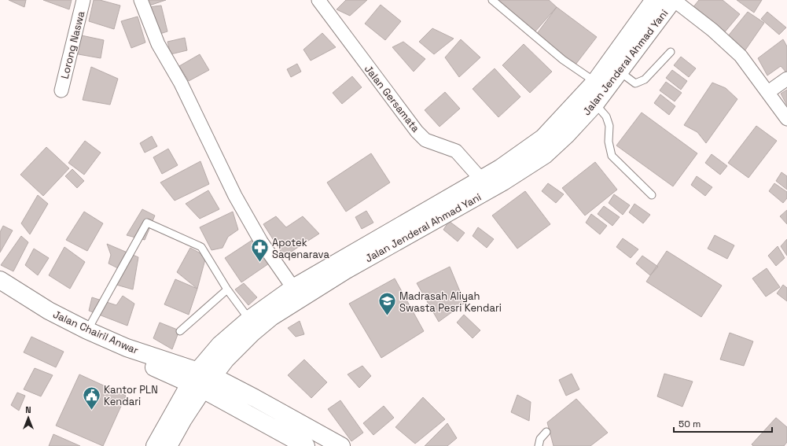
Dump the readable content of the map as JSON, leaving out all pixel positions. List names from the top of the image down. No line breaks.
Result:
{"streets":{"main road":["Jalan Jenderal Ahmad Yani","Jalan Chairil Anwar"],"street":["Lorong Naswa","Jalan Gersamata"]},"crossings":[["Jalan Jenderal Ahmad Yani","Jalan Gersamata"],["Jalan Jenderal Ahmad Yani","Jalan Chairil Anwar"]],"places":{"pharmacy":["Apotek Saqenarava"],"school or university":["Madrasah Aliyah Swasta Pesri Kendari"],"public building":["Kantor PLN Kendari"]},"scale_bar":"50 m","north":"top"}
